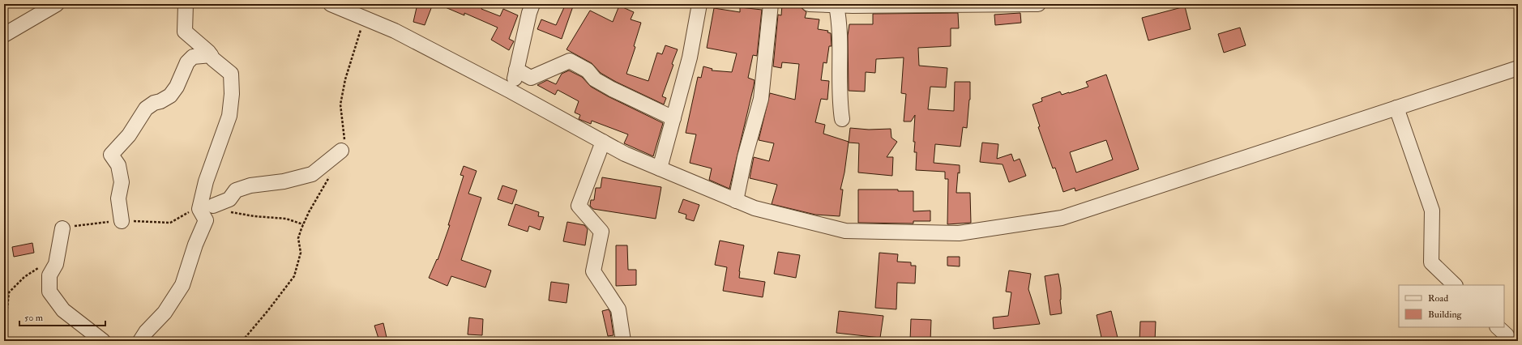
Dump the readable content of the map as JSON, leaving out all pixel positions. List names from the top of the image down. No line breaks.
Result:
{"legend":["Road","Building"],"scale_bar":"50 m"}
